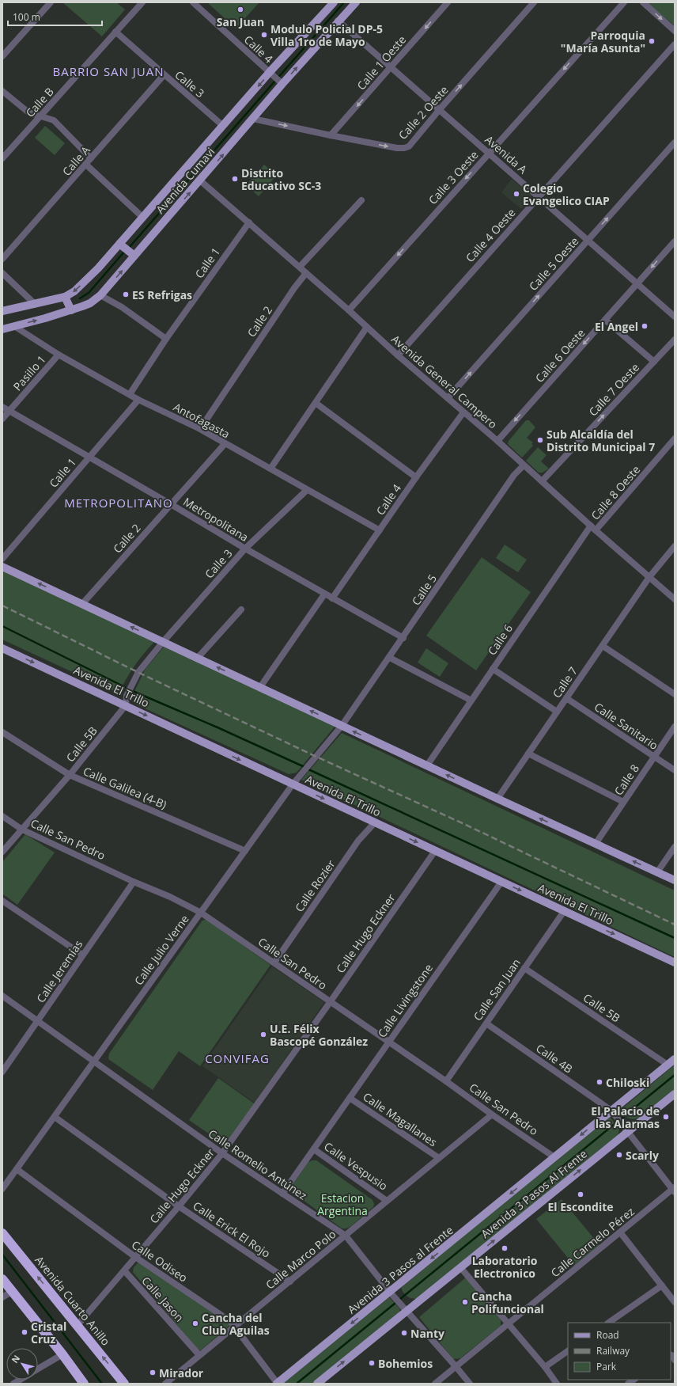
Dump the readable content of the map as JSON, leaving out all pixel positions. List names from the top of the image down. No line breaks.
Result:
{"streets":{"highway":["Avenida Cuarto Anillo"],"main road":["Avenida Cumavi","Avenida El Trillo","Avenida 3 Pasos Al Frente","Avenida 3 Pasos al Frente"],"street":["Calle 4","Calle 1 Oeste","Calle 3","Calle B","Calle 2 Oeste","Avenida A","Calle A","Calle 3 Oeste","Calle 4 Oeste","Calle 1","Calle 5 Oeste","Calle 2","Calle 6 Oeste","Pasillo 1","Avenida General Campero","Calle 7 Oeste","Antofagasta","Calle 8 Oeste","Metropolitana","Calle 5","Calle 6","Calle 7","Calle Sanitario","Calle 5B","Calle 8","Calle Galilea (4-B)","Calle San Pedro","Calle Rozier","Calle Hugo Eckner","Calle Julio Verne","Calle Jeremías","Calle San Juan","Calle Livingstone","Calle 4B","Calle Magallanes","Calle Romelio Antúnez","Calle Vespusio","Calle Erick El Rojo","Calle Carmelo Pérez","Calle Marco Polo","Calle Odiseo","Calle Jason"]},"crossings":[["Calle 4","Avenida Cumavi"],["Calle 4","Avenida General Campero"],["Calle 4","Antofagasta"],["Calle 4","Metropolitana"],["Calle 1 Oeste","Calle 2 Oeste"],["Calle 1 Oeste","Avenida A"],["Calle 3","Calle B"],["Calle 3","Calle A"],["Calle 3","Avenida Cumavi"],["Calle 3","Antofagasta"],["Calle 3","Metropolitana"],["Calle 3","Calle 5B"],["Calle 2 Oeste","Avenida A"],["Calle 2 Oeste","Avenida Cumavi"],["Avenida A","Calle 3 Oeste"],["Avenida A","Avenida Cumavi"],["Avenida A","Calle 4 Oeste"],["Avenida A","Calle 5 Oeste"],["Avenida A","Calle 6 Oeste"],["Calle 3 Oeste","Avenida General Campero"],["Avenida Cumavi","Avenida General Campero"],["Avenida Cumavi","Antofagasta"],["Calle 4 Oeste","Avenida General Campero"],["Calle 1","Avenida General Campero"],["Calle 1","Antofagasta"],["Calle 1","Metropolitana"],["Calle 5 Oeste","Avenida General Campero"],["Calle 2","Avenida General Campero"],["Calle 2","Antofagasta"],["Calle 2","Metropolitana"],["Calle 6 Oeste","Avenida General Campero"],["Pasillo 1","Antofagasta"],["Pasillo 1","Metropolitana"],["Avenida General Campero","Calle 7 Oeste"],["Avenida General Campero","Calle 8 Oeste"],["Avenida General Campero","Calle 5"],["Avenida General Campero","Calle 6"],["Avenida General Campero","Calle 7"],["Metropolitana","Calle 5"],["Calle 5","Calle Julio Verne"],["Calle 7","Calle Sanitario"],["Avenida El Trillo","Calle 5B"],["Avenida El Trillo","Calle Rozier"],["Avenida El Trillo","Calle Hugo Eckner"],["Avenida El Trillo","Calle Julio Verne"],["Avenida El Trillo","Calle San Juan"],["Avenida El Trillo","Calle Livingstone"],["Calle Sanitario","Calle 8"],["Calle 5B","Calle Galilea (4-B)"],["Calle 5B","Calle San Pedro"],["Calle 5B","Calle San Juan"],["Calle 5B","Avenida 3 Pasos Al Frente"],["Calle Galilea (4-B)","Calle Julio Verne"],["Calle San Pedro","Calle Rozier"],["Calle San Pedro","Calle Hugo Eckner"],["Calle San Pedro","Calle Julio Verne"],["Calle San Pedro","Calle Jeremías"],["Calle San Pedro","Calle San Juan"],["Calle San Pedro","Calle Livingstone"],["Calle San Pedro","Avenida 3 Pasos Al Frente"],["Calle San Pedro","Calle Marco Polo"],["Calle Hugo Eckner","Calle Romelio Antúnez"],["Calle Hugo Eckner","Calle Erick El Rojo"],["Calle Hugo Eckner","Calle Odiseo"],["Calle Hugo Eckner","Calle Jason"],["Calle Hugo Eckner","Avenida Cuarto Anillo"],["Calle Julio Verne","Calle Romelio Antúnez"],["Calle Julio Verne","Calle Erick El Rojo"],["Calle Julio Verne","Calle Odiseo"],["Calle Jeremías","Calle Romelio Antúnez"],["Calle San Juan","Calle 4B"],["Calle Livingstone","Calle Magallanes"],["Calle Livingstone","Calle Romelio Antúnez"],["Calle Livingstone","Calle Vespusio"],["Calle 4B","Avenida 3 Pasos Al Frente"],["Calle 4B","Calle Carmelo Pérez"],["Calle Magallanes","Calle Marco Polo"],["Calle Romelio Antúnez","Avenida 3 Pasos Al Frente"],["Calle Romelio Antúnez","Calle Carmelo Pérez"],["Calle Romelio Antúnez","Calle Marco Polo"],["Calle Romelio Antúnez","Avenida 3 Pasos al Frente"],["Calle Vespusio","Calle Marco Polo"],["Avenida 3 Pasos Al Frente","Avenida 3 Pasos al Frente"],["Calle Erick El Rojo","Calle Marco Polo"],["Calle Marco Polo","Calle Odiseo"],["Calle Marco Polo","Calle Jason"],["Calle Odiseo","Avenida 3 Pasos al Frente"]],"one_way":["Calle 1 Oeste","Calle 2 Oeste","Calle 3 Oeste","Calle 5 Oeste","Calle 6 Oeste","Calle 7 Oeste","Avenida El Trillo"],"districts":["BARRIO SAN JUAN","METROPOLITANO","CONVIFAG"],"parks":["Estacion Argentina"],"places":["San Juan","Modulo Policial DP-5 Villa 1ro de Mayo","Parroquia \"María Asunta\"","Distrito Educativo SC-3","Colegio Evangelico CIAP","ES Refrigas","El Angel","Sub Alcaldía del Distrito Municipal 7","U.E. Félix Bascopé González","Chiloski","El Palacio de las Alarmas","Scarly","El Escondite","Laboratorio Electronico","Cancha Polifuncional","Cancha del Club Aguilas","Cristal Cruz","Nanty","Bohemios","Mirador"],"legend":["Road","Railway","Park"],"scale_bar":"100 m","north":"top left"}
